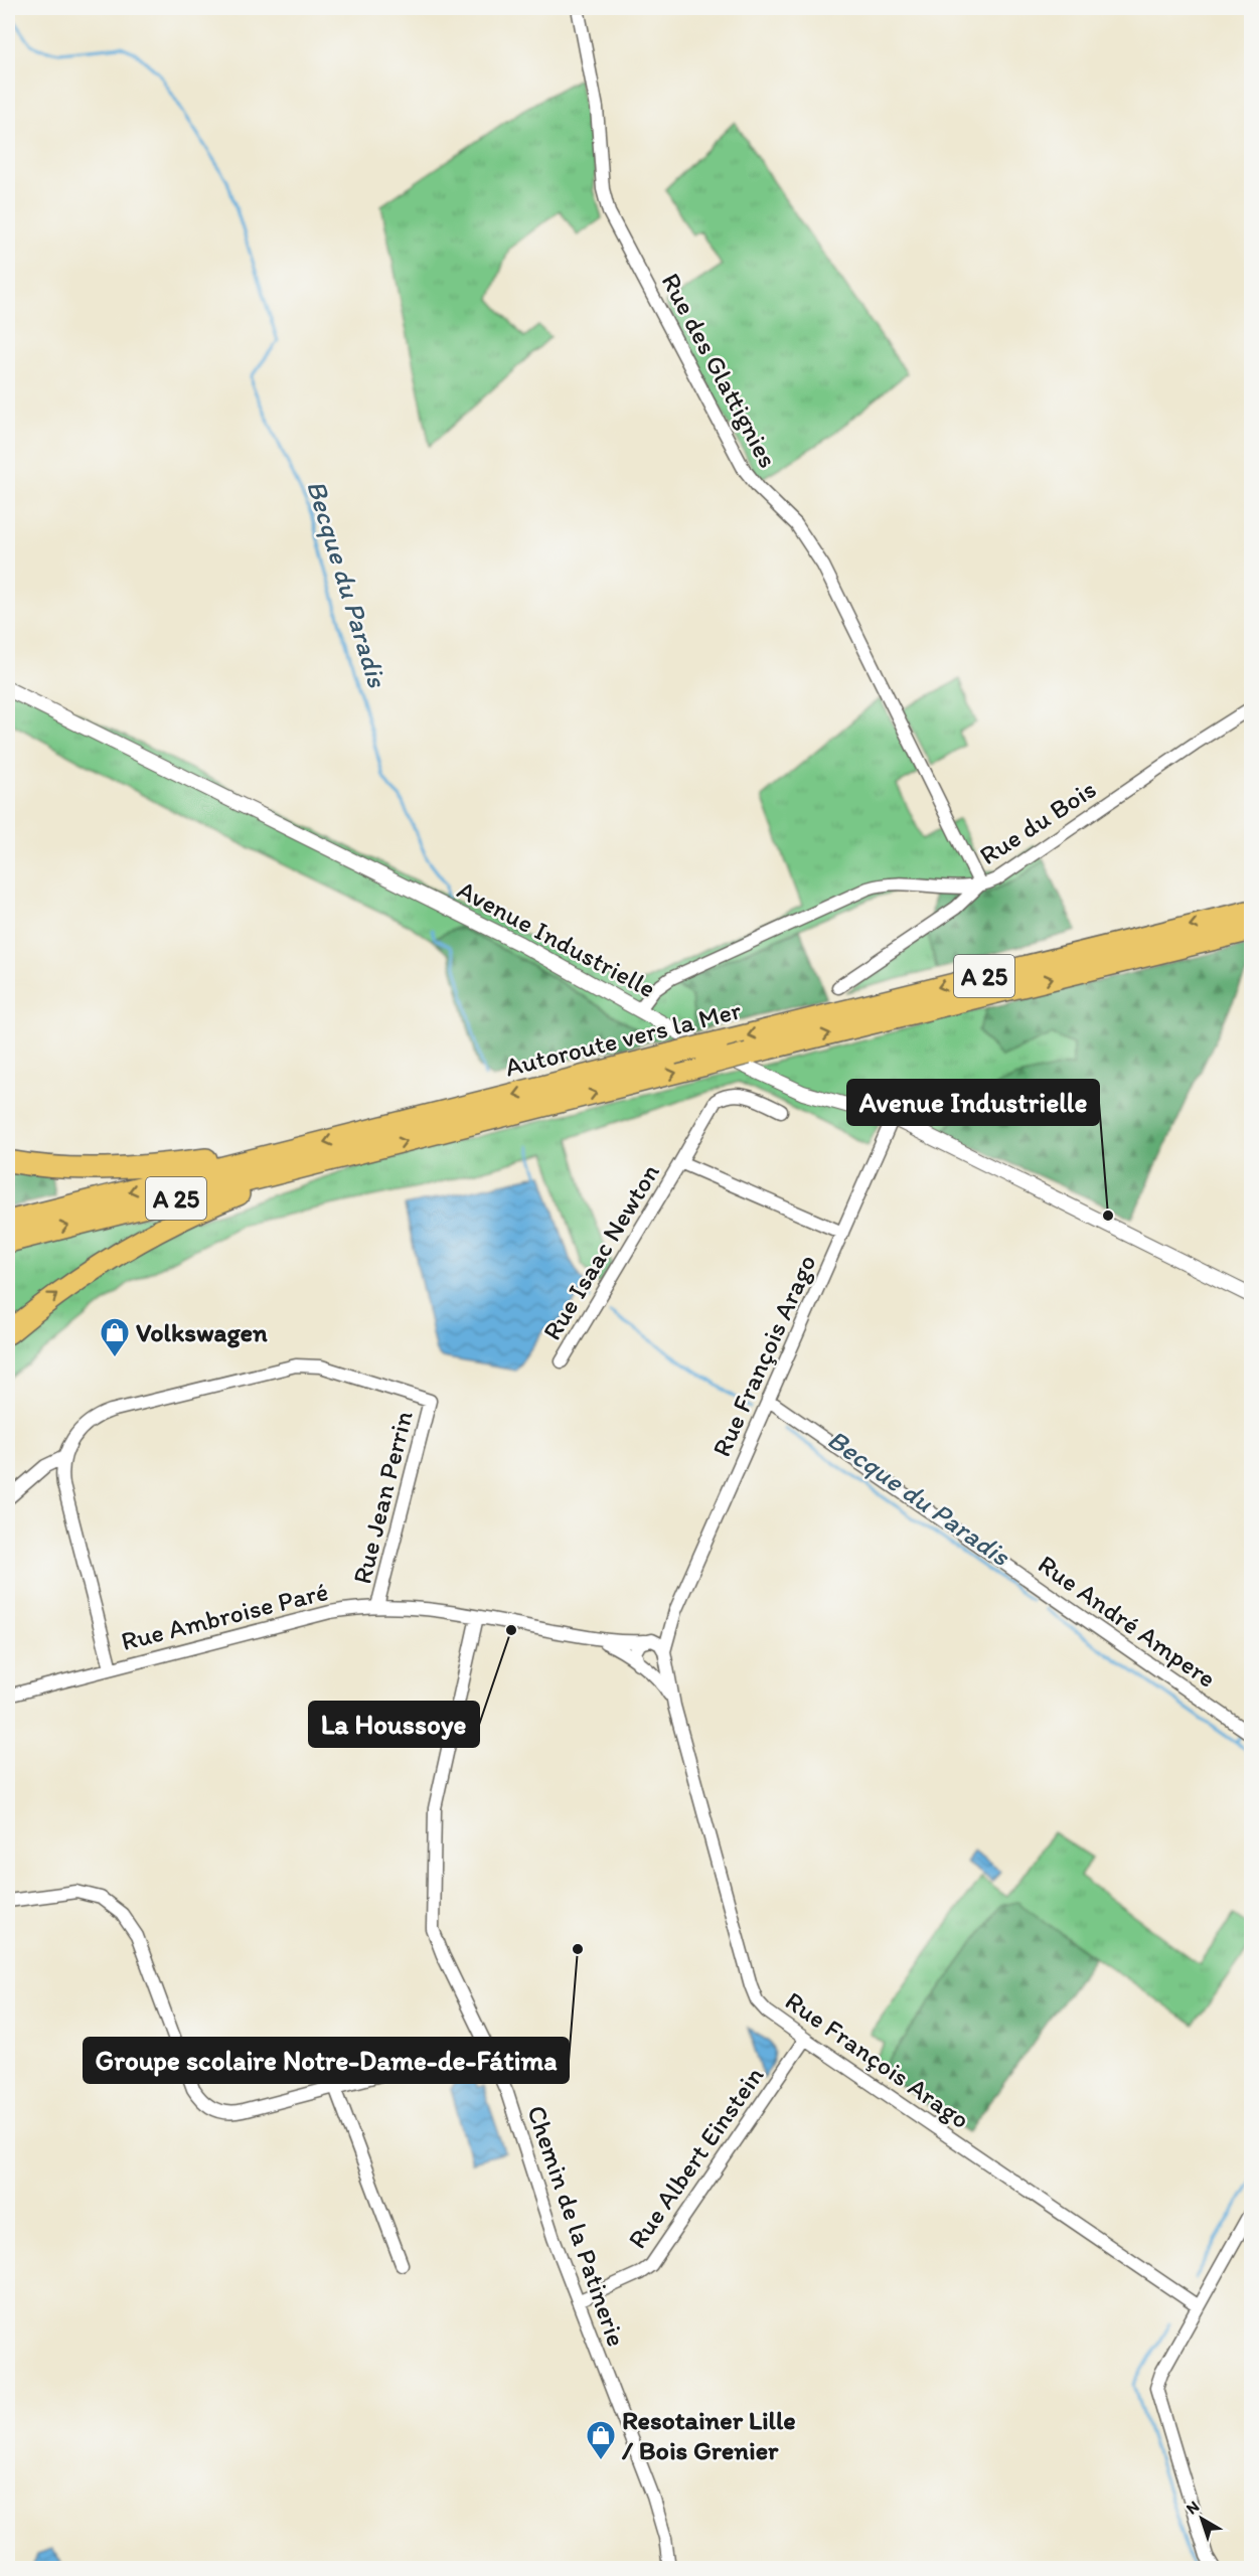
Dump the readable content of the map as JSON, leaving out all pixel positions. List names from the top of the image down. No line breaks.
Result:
{"streets":{"highway":["A 25","Autoroute vers la Mer"],"street":["Rue des Glattignies","Rue du Bois","Avenue Industrielle","Rue Isaac Newton","Rue François Arago","Rue Jean Perrin","Rue Ambroise Paré","Rue André Ampere","Rue Albert Einstein","Chemin de la Patinerie"]},"crossings":[["Rue des Glattignies","Rue du Bois"],["Rue du Bois","Avenue Industrielle"],["Avenue Industrielle","Rue François Arago"],["Rue Isaac Newton","Rue François Arago"],["Rue François Arago","Rue Ambroise Paré"],["Rue François Arago","Rue André Ampere"],["Rue François Arago","Rue Albert Einstein"],["Rue Jean Perrin","Rue Ambroise Paré"],["Rue Ambroise Paré","Chemin de la Patinerie"],["Rue Albert Einstein","Chemin de la Patinerie"]],"water":["Becque du Paradis"],"places":{"other":["Avenue Industrielle","La Houssoye","Groupe scolaire Notre-Dame-de-Fátima"],"shop":["Volkswagen","Resotainer Lille / Bois Grenier"]},"north":"top left"}
